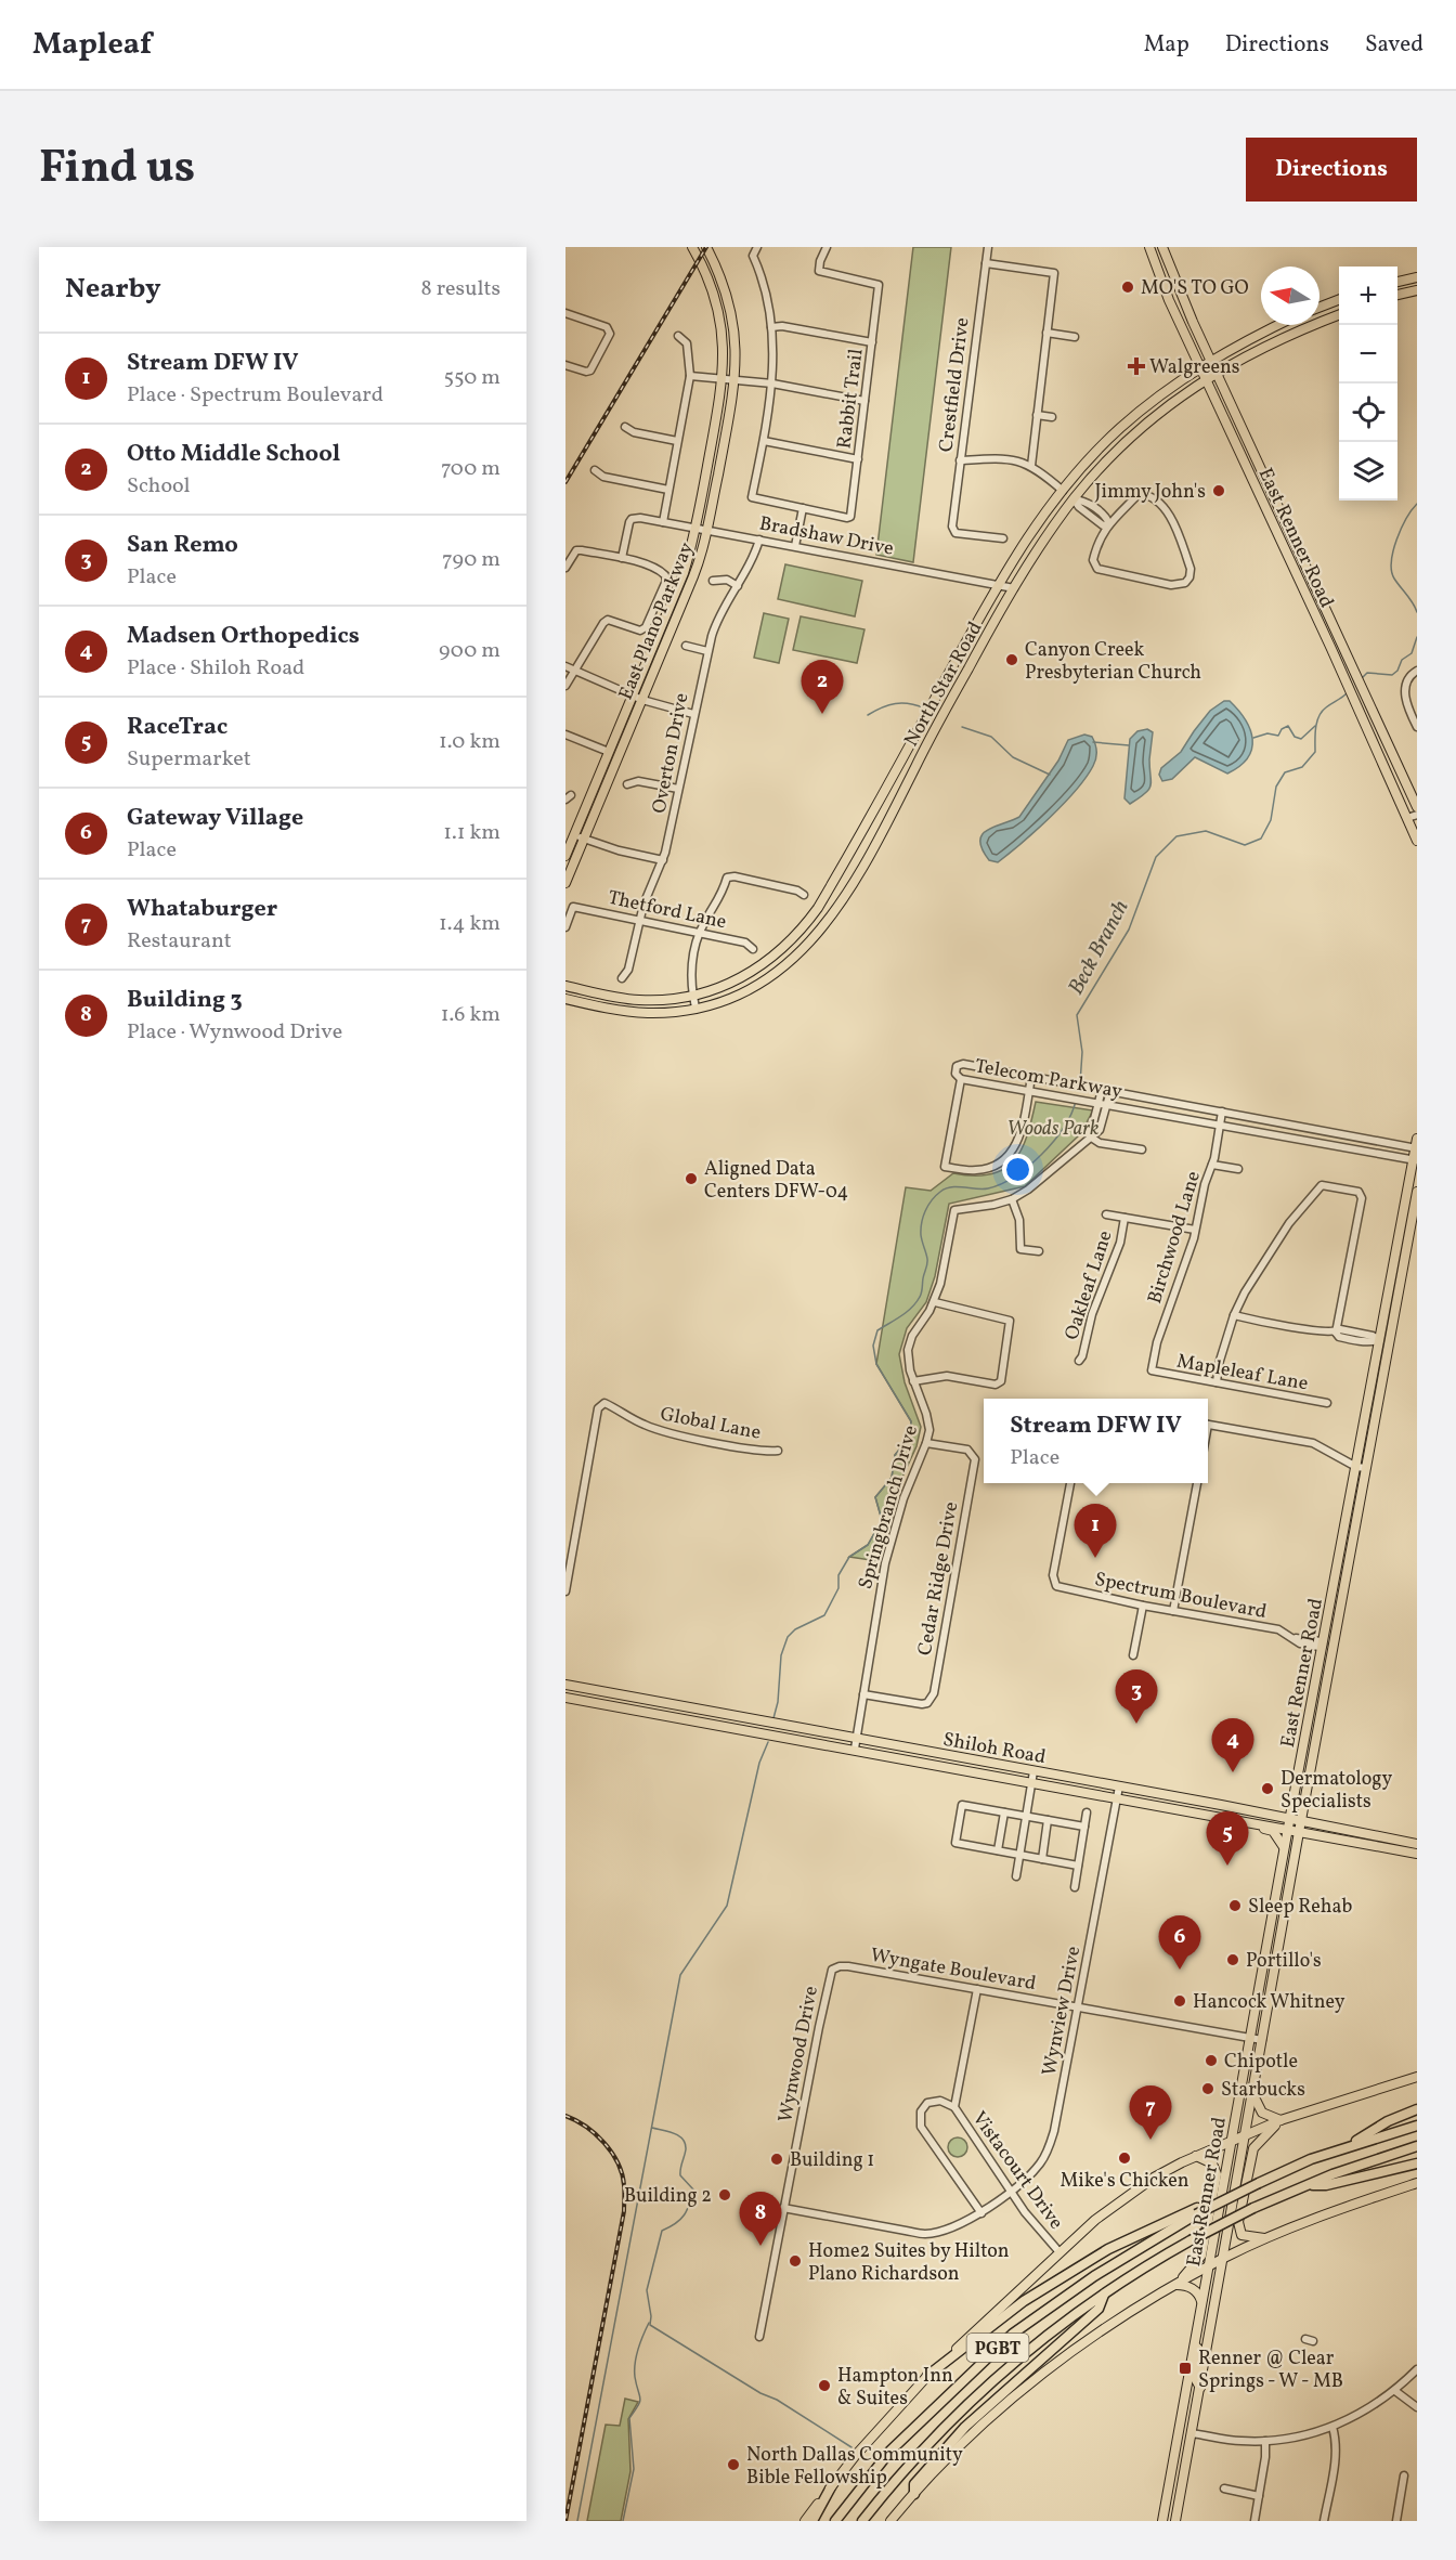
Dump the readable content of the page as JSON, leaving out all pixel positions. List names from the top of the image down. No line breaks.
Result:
{"streets":{"highway":["PGBT"],"main road":["East Renner Road","East Plano Parkway","North Star Road","Shiloh Road"],"street":["Crestfield Drive","Rabbit Trail","Bradshaw Drive","Overton Drive","Thetford Lane","Telecom Parkway","Birchwood Lane","Oakleaf Lane","Mapleleaf Lane","Global Lane","Springbranch Drive","Cedar Ridge Drive","Spectrum Boulevard","Wyngate Boulevard","Wynview Drive","Wynwood Drive","Vistacourt Drive"]},"crossings":[["Bradshaw Drive","East Plano Parkway"],["Bradshaw Drive","North Star Road"],["Bradshaw Drive","Overton Drive"],["East Renner Road","North Star Road"],["East Renner Road","Telecom Parkway"],["East Renner Road","Spectrum Boulevard"],["East Renner Road","Shiloh Road"],["East Renner Road","Wyngate Boulevard"],["Overton Drive","Thetford Lane"],["Telecom Parkway","Birchwood Lane"],["Birchwood Lane","Mapleleaf Lane"],["Springbranch Drive","Cedar Ridge Drive"],["Springbranch Drive","Shiloh Road"],["Shiloh Road","Wynview Drive"],["Wyngate Boulevard","Wynview Drive"],["Wyngate Boulevard","Wynwood Drive"],["Wyngate Boulevard","Vistacourt Drive"],["Wynview Drive","Wynwood Drive"],["Wynview Drive","Vistacourt Drive"]],"water":["Beck Branch"],"parks":["Woods Park"],"places":{"other":["MO'S TO GO","Jimmy John's","Canyon Creek Presbyterian Church","Aligned Data Centers DFW-04","Dermatology Specialists","Sleep Rehab","Portillo's","Hancock Whitney","Chipotle","Starbucks","Mike's Chicken","Building 1","Building 2","Home2 Suites by Hilton Plano Richardson","Hampton Inn & Suites","North Dallas Community Bible Fellowship"],"health":["Walgreens"],"transit":["Renner @ Clear Springs - W - MB"]},"north":"left","page":{"header":"Mapleaf","nav":["Map","Directions","Saved"],"title":"Find us","buttons":"Directions","heading":["Nearby","8 results"],"map_buttons":["+","−"],"list":[{"mark":"1","name":"Stream DFW IV","note":"Place · Spectrum Boulevard","value":"550 m"},{"mark":"2","name":"Otto Middle School","note":"School","value":"700 m"},{"mark":"3","name":"San Remo","note":"Place","value":"790 m"},{"mark":"4","name":"Madsen Orthopedics","note":"Place · Shiloh Road","value":"900 m"},{"mark":"5","name":"RaceTrac","note":"Supermarket","value":"1.0 km"},{"mark":"6","name":"Gateway Village","note":"Place","value":"1.1 km"},{"mark":"7","name":"Whataburger","note":"Restaurant","value":"1.4 km"},{"mark":"8","name":"Building 3","note":"Place · Wynwood Drive","value":"1.6 km"}],"pins":["2","1","3","4","5","6","7","8"],"popup":["Stream DFW IV","Place"]}}
